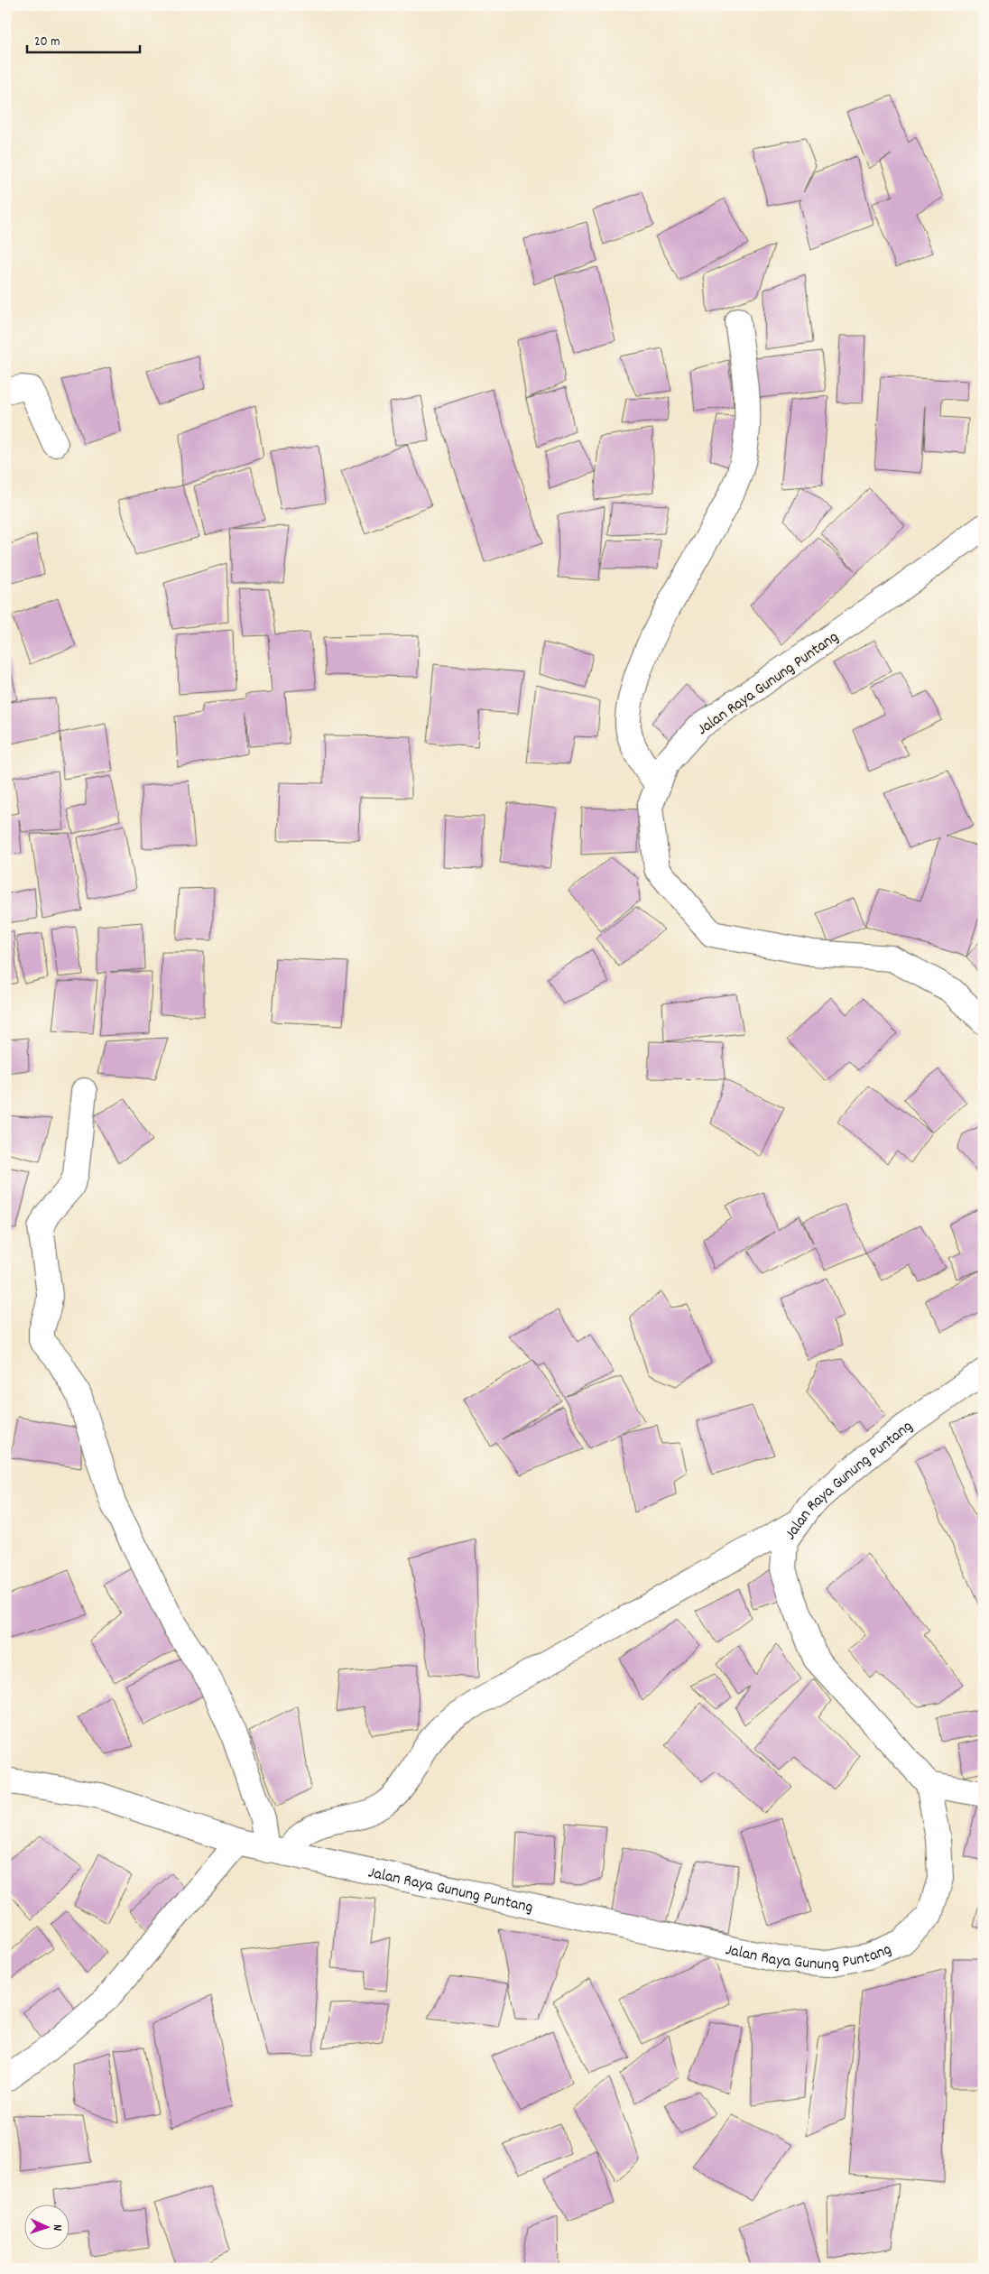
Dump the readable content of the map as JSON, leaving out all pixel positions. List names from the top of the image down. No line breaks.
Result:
{"streets":{"street":["Jalan Raya Gunung Puntang"]},"scale_bar":"20 m","north":"right"}
